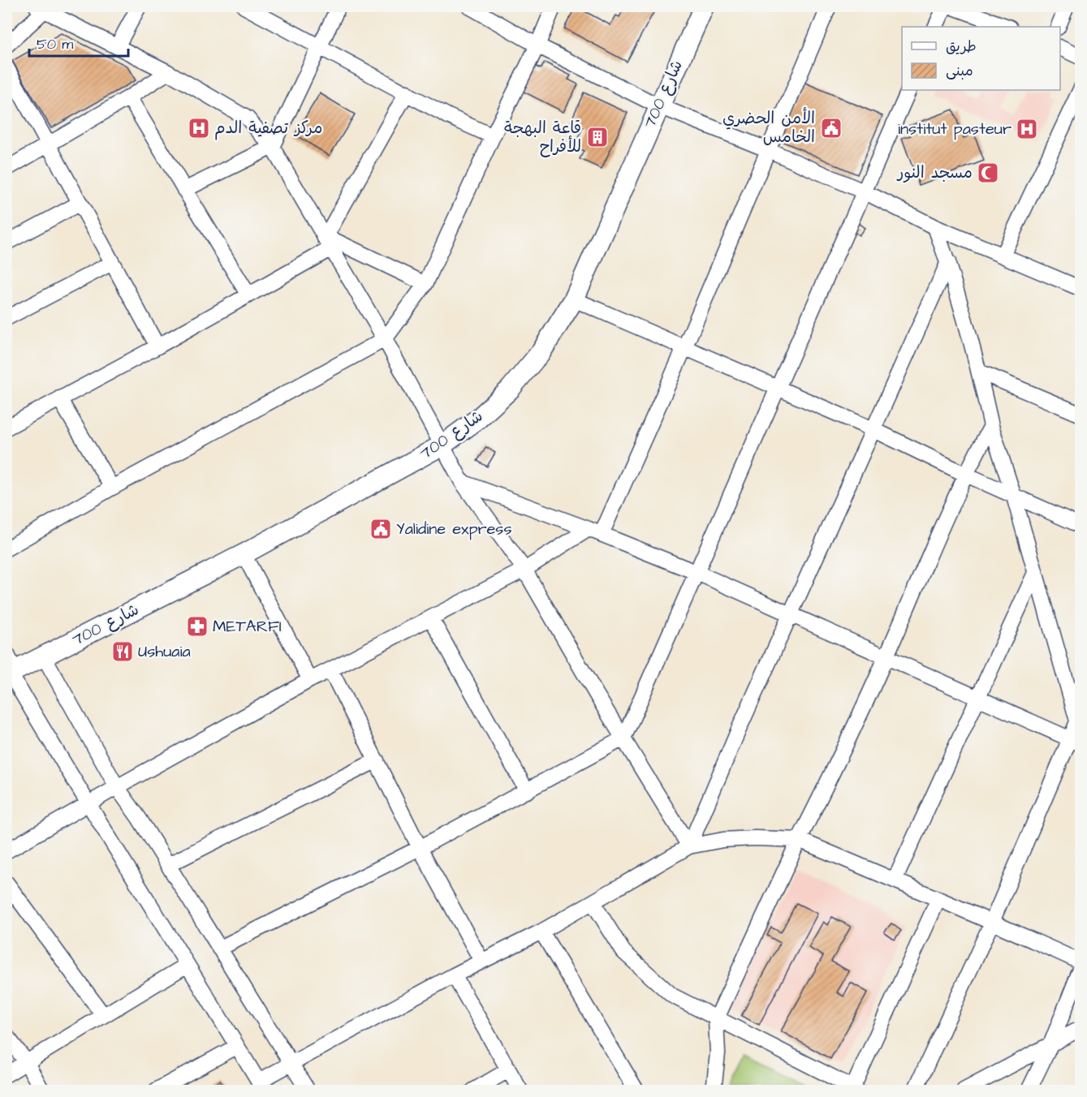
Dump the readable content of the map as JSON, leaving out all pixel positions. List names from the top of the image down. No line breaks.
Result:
{"streets":{"main road":["شارع 700"]},"places":{"hospital":["مركز تصفية الدم","institut pasteur"],"public building":["الأمن الحضري الخامس","Yalidine express"],"building":["قاعة البهجة للأفراح"],"mosque":["مسجد النور"],"pharmacy":["METARFI"],"restaurant":["Ushuaia"]},"legend":["طريق","مبنى"],"scale_bar":"50 m"}
